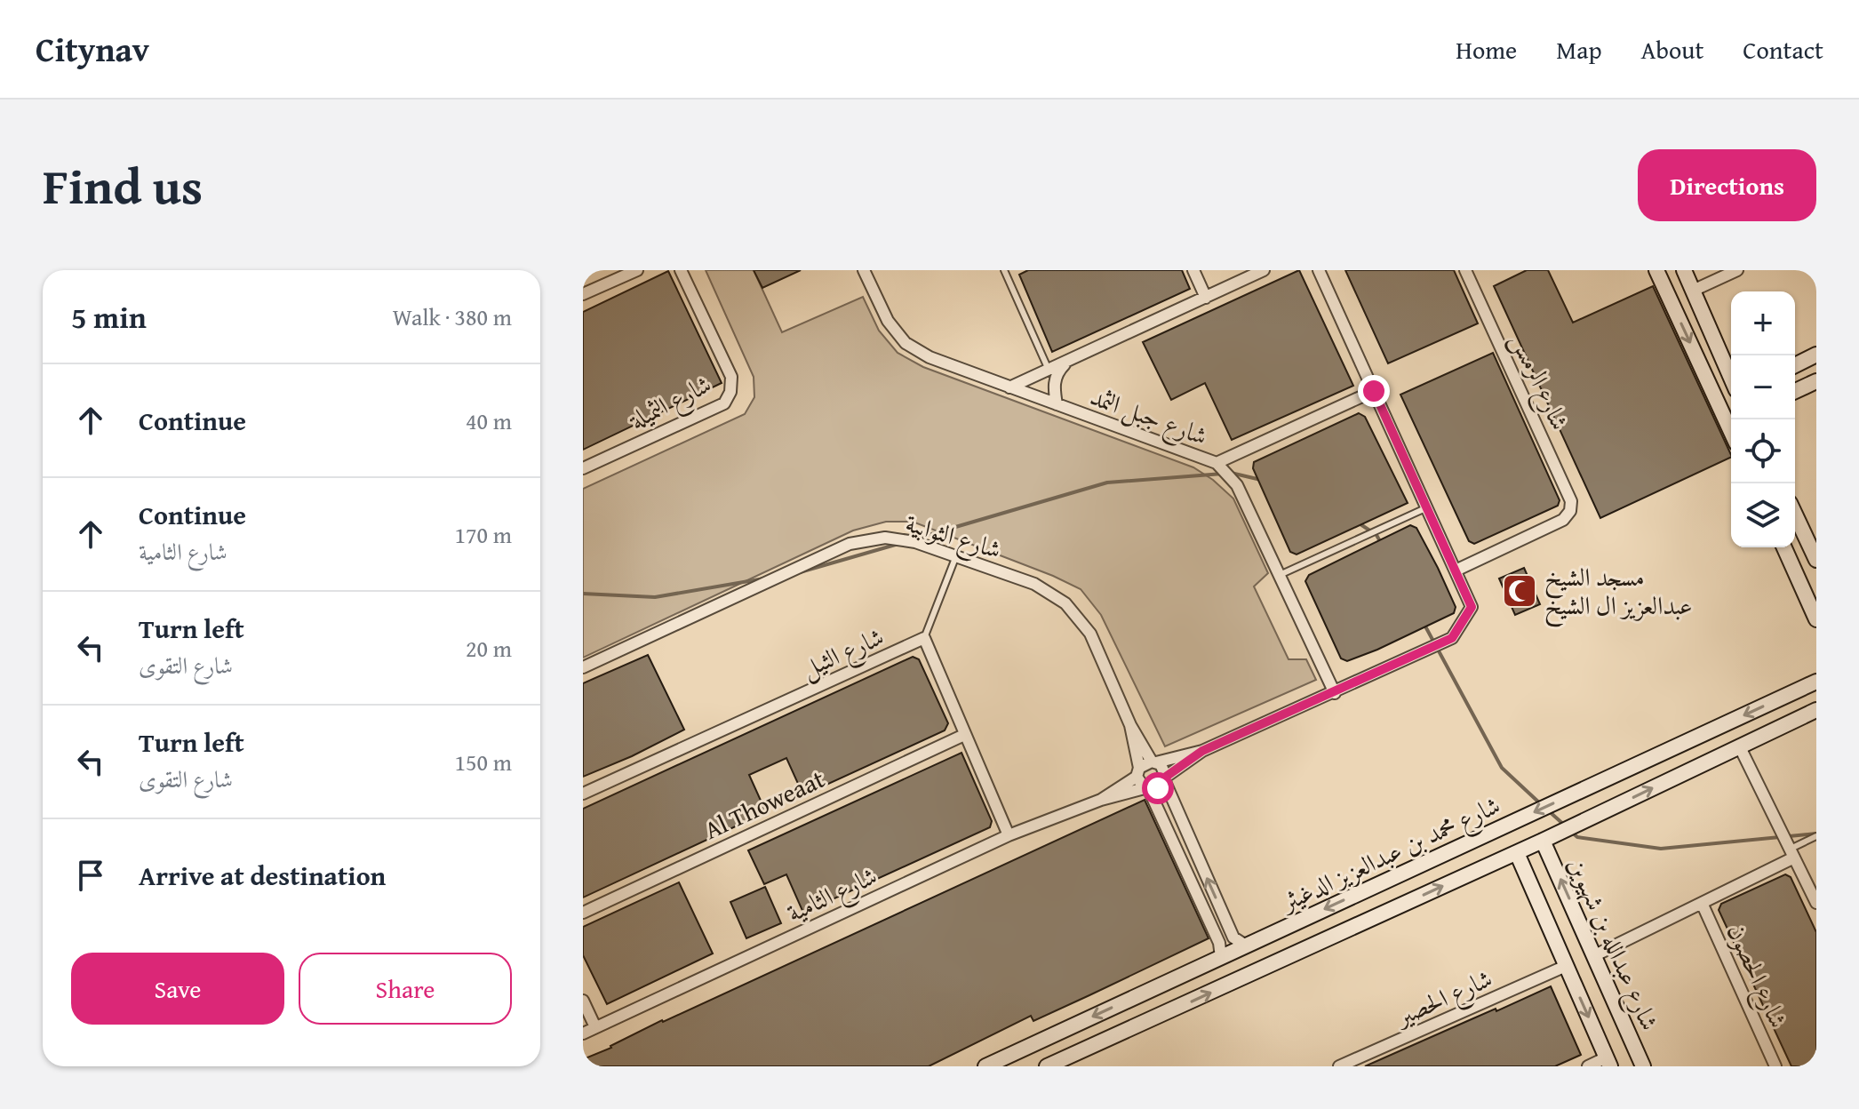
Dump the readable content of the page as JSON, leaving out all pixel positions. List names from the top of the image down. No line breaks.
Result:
{"streets":{"street":["شارع الرمس","شارع الثميلة","شارع جبل الثمد","شارع الثوابية","شارع الثيل","Al Thoweaat","شارع محمد بن عبدالعزيز الدغيثر","شارع الثامية","شارع عبدالله بن شهيوين","شارع الحصون","شارع الحصير"]},"crossings":[["شارع محمد بن عبدالعزيز الدغيثر","شارع عبدالله بن شهيوين"],["شارع عبدالله بن شهيوين","شارع الحصير"]],"places":{"mosque":["مسجد الشيخ عبدالعزيز ال الشيخ"]},"page":{"header":"Citynav","nav":["Home","Map","About","Contact"],"title":"Find us","buttons":["Directions",["Save","Share"]],"heading":["5 min","Walk · 380 m"],"map_buttons":["+","−"],"list":[["Continue","40 m"],["Continue","شارع الثامية","170 m"],["Turn left","شارع التقوى","20 m"],["Turn left","شارع التقوى","150 m"],"Arrive at destination"]}}
